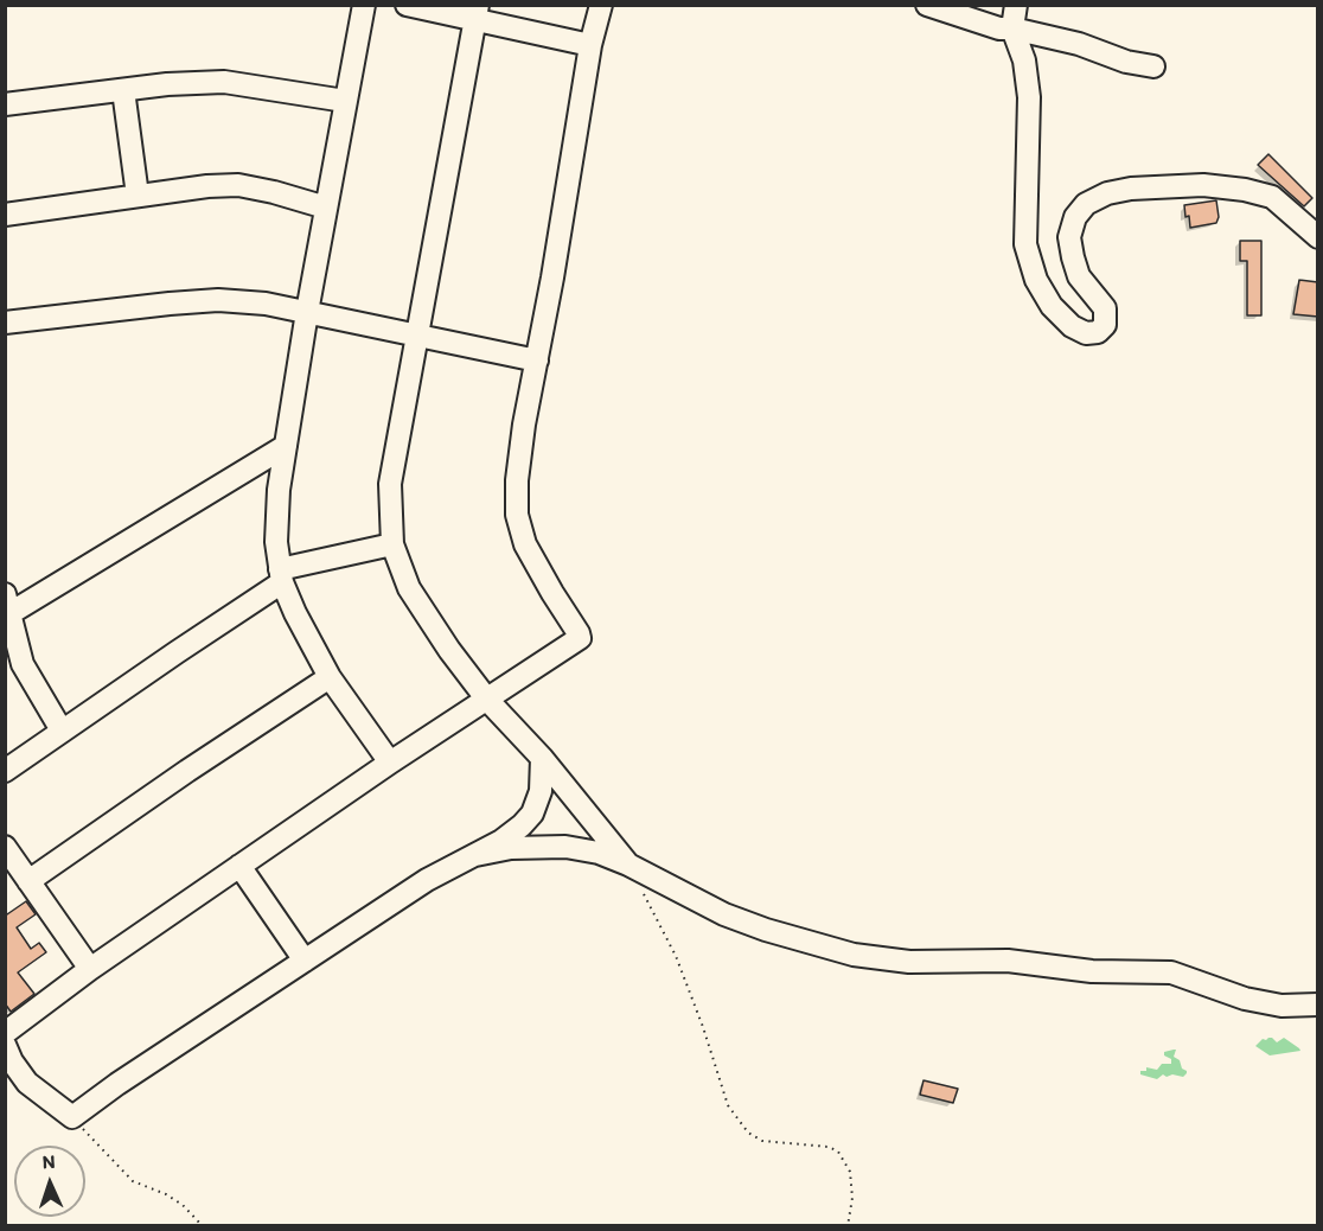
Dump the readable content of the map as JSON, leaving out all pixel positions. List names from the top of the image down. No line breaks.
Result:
{"north":"top"}
